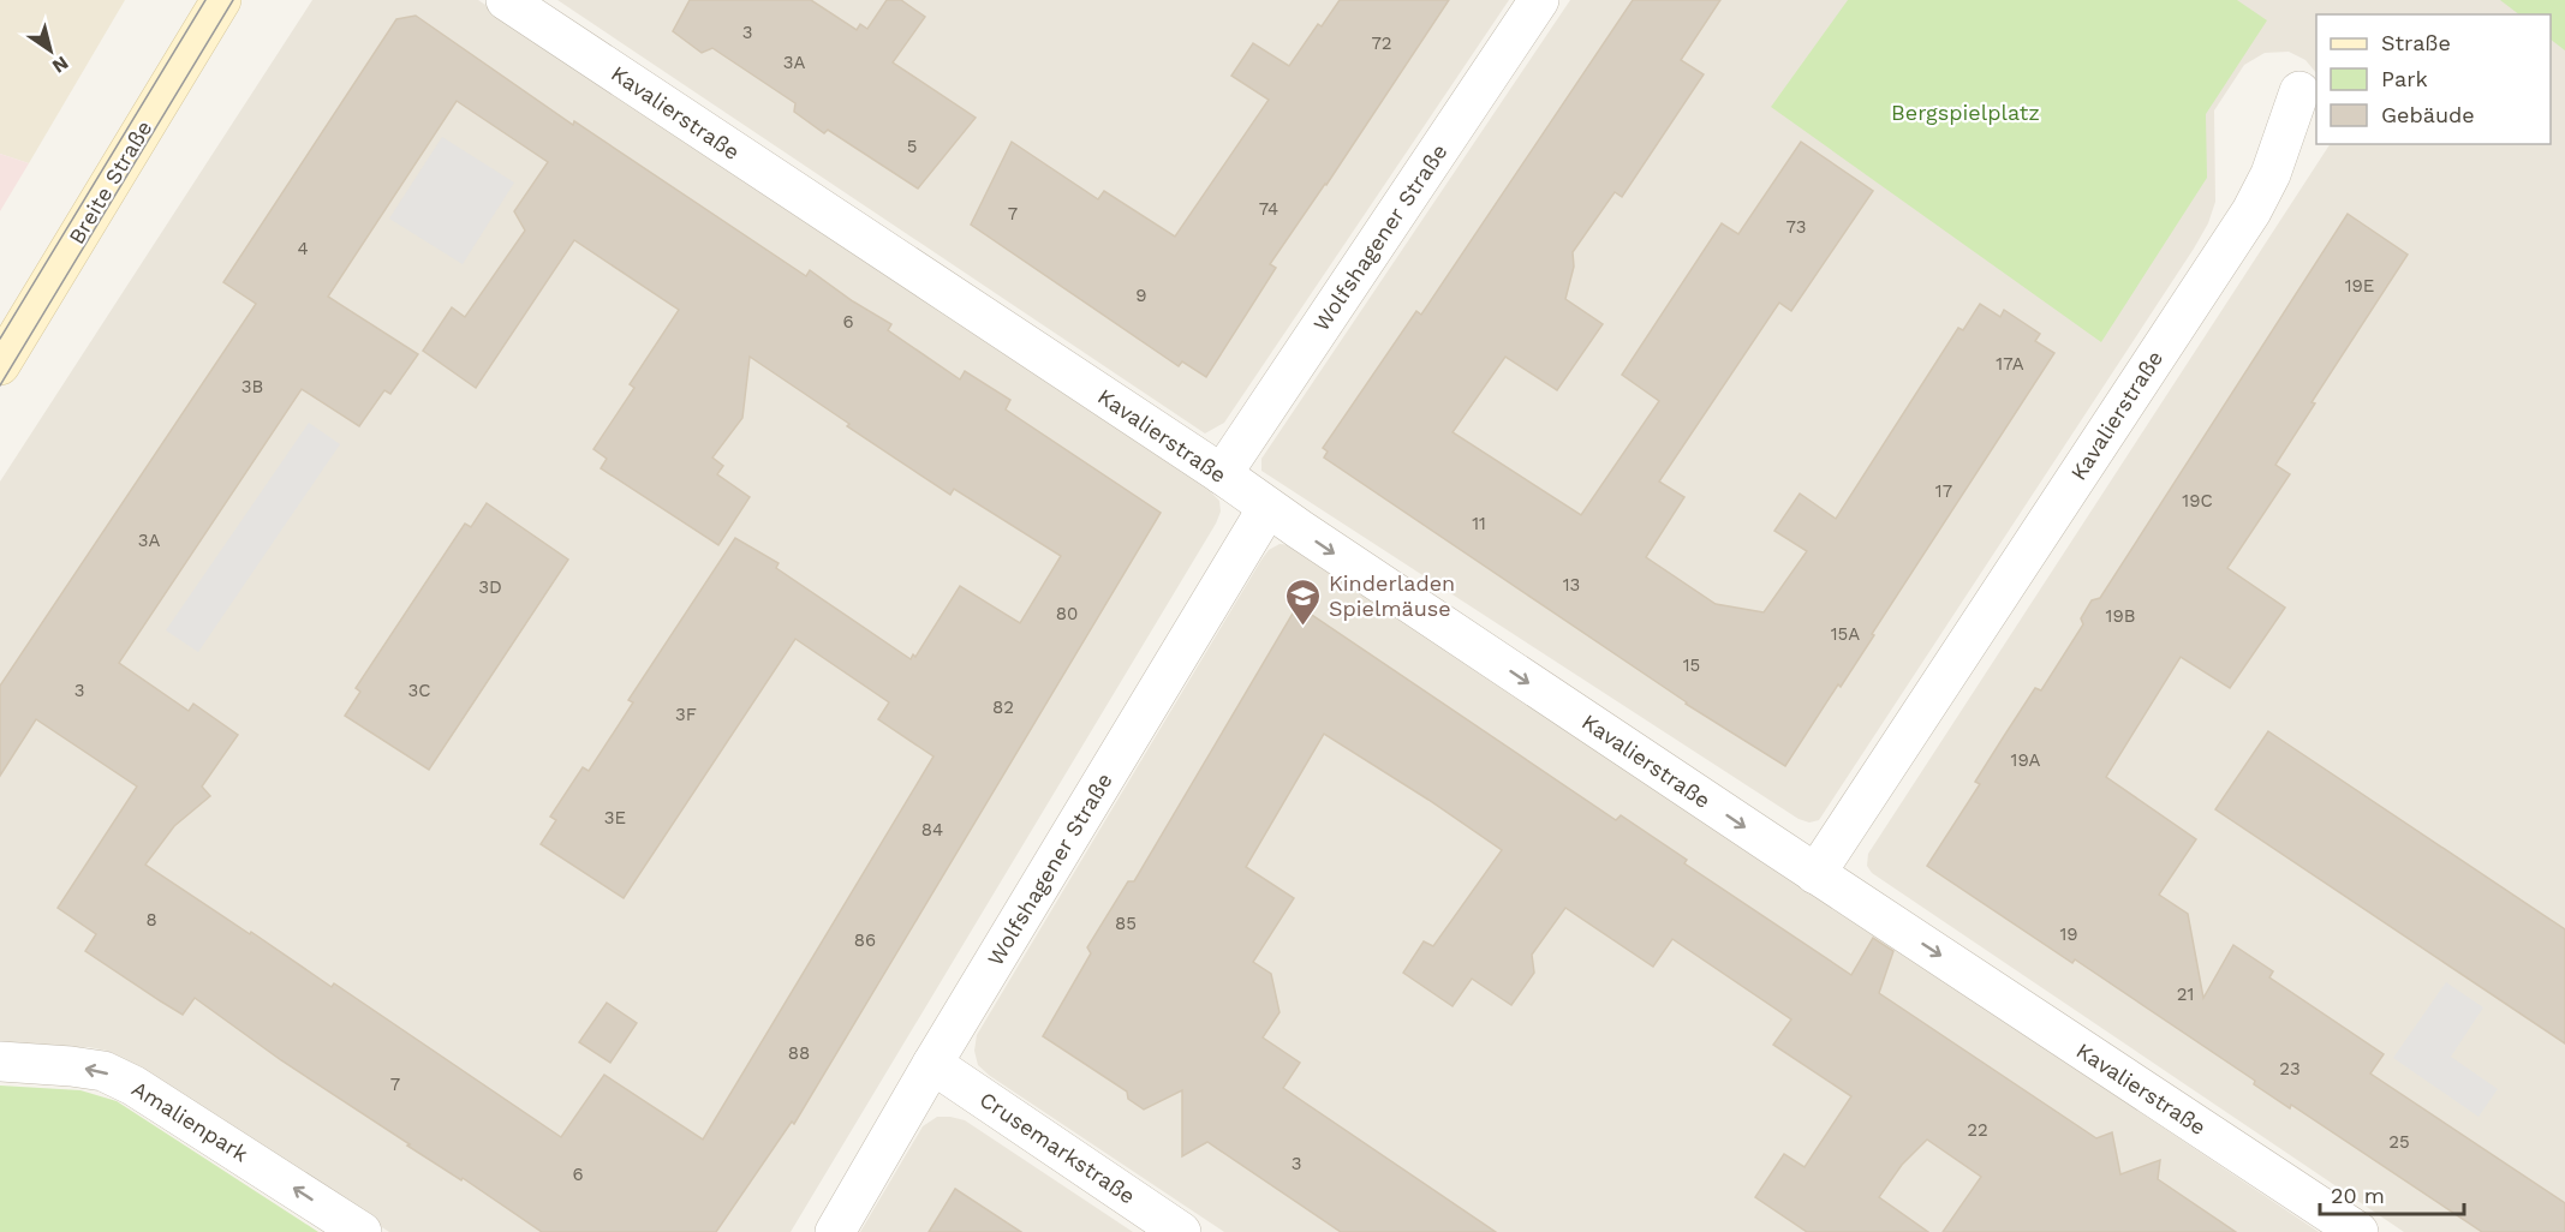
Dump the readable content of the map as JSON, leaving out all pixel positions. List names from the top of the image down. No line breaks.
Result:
{"streets":{"main road":["Breite Straße"],"street":["Kavalierstraße","Wolfshagener Straße","Amalienpark","Crusemarkstraße"]},"crossings":[["Kavalierstraße","Wolfshagener Straße"],["Wolfshagener Straße","Crusemarkstraße"]],"one_way":["Kavalierstraße","Amalienpark"],"parks":["Bergspielplatz"],"places":{"school or university":["Kinderladen Spielmäuse"]},"house_numbers":["3","72","3A","5","74","7","73","4","19E","9","6","17A","3B","17","19C","11","3A","13","3D","80","19B","15A","15","3","3C","82","3F","19A","3E","84","8","85","19","86","21","88","23","7","22","25","3","6"],"legend":["Straße","Park","Gebäude"],"scale_bar":"20 m","north":"bottom right"}
